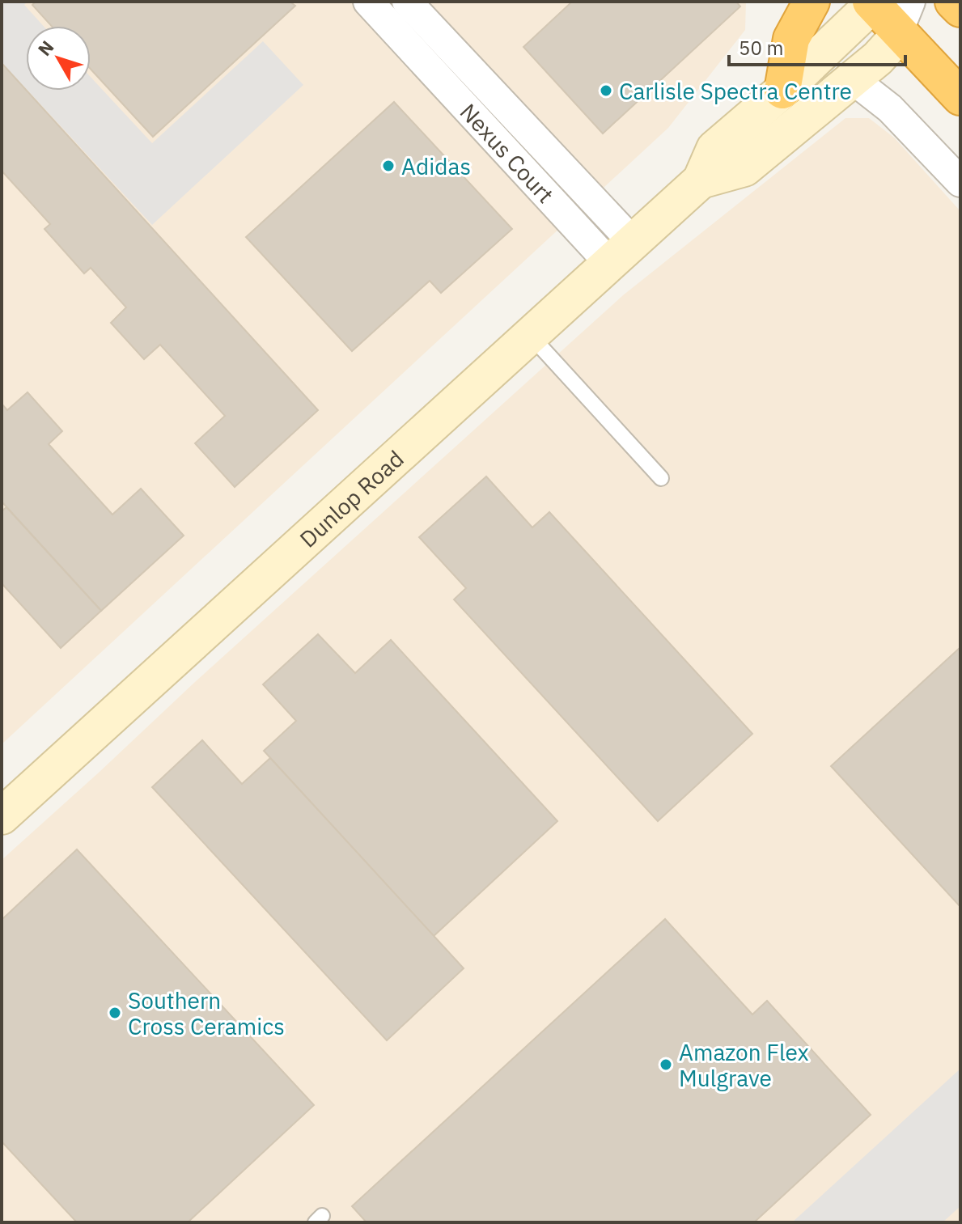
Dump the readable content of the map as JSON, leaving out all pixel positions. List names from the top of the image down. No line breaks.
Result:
{"streets":{"street":["Nexus Court","Dunlop Road"]},"crossings":[["Nexus Court","Dunlop Road"]],"places":["Carlisle Spectra Centre","Adidas","Southern Cross Ceramics","Amazon Flex Mulgrave"],"scale_bar":"50 m","north":"top left"}
